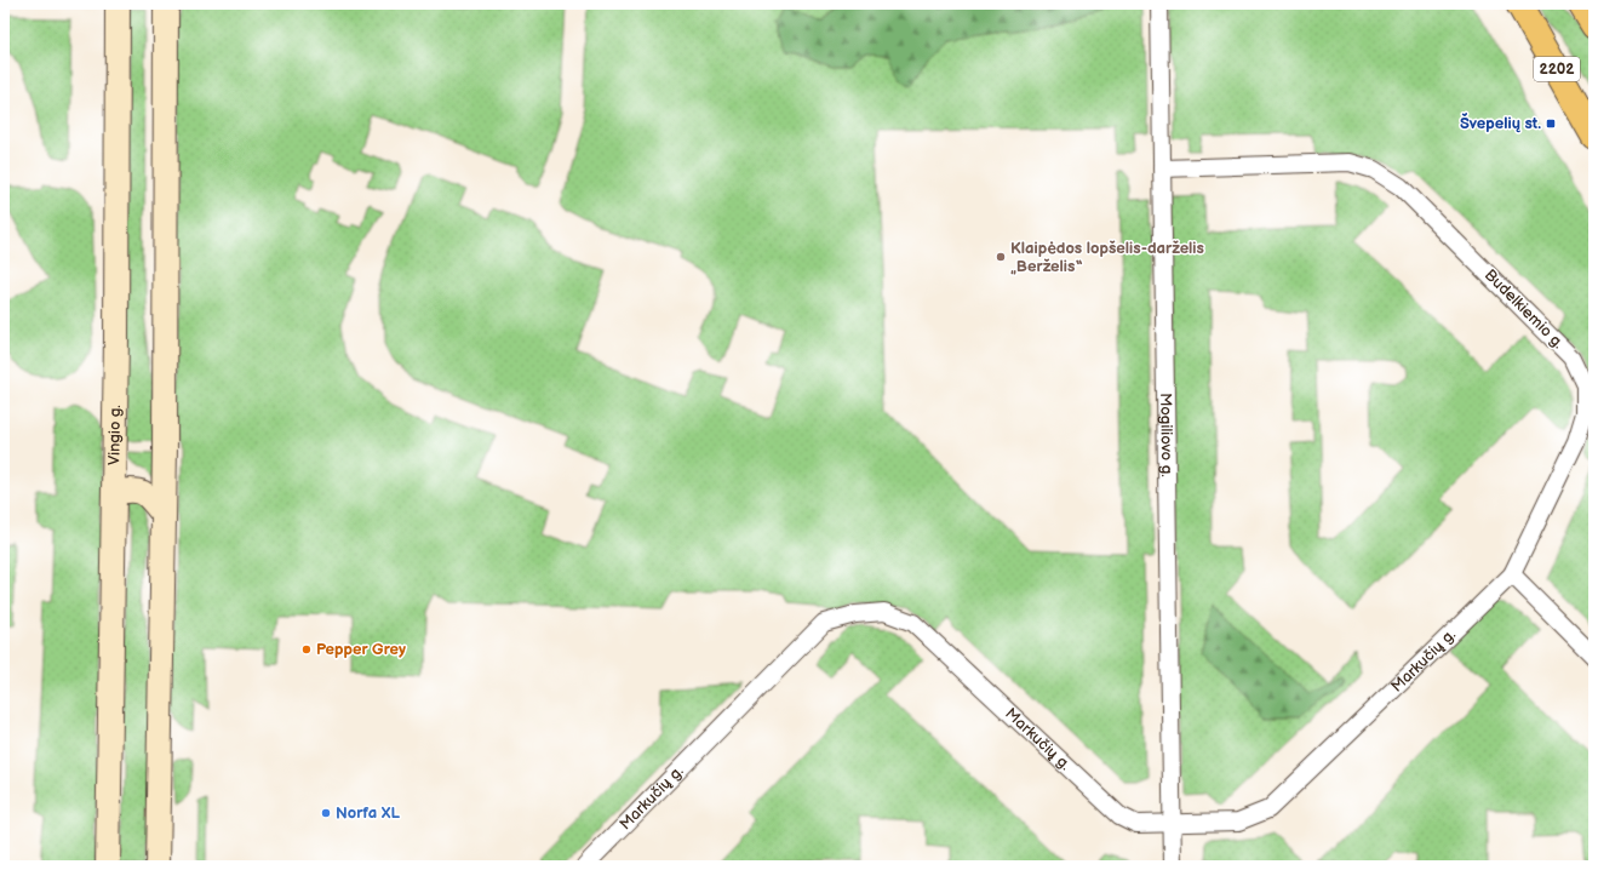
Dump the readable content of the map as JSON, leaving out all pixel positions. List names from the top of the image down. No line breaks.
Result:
{"streets":{"main road":["2202","Vingio g."],"street":["Budelkiemio g.","Mogiliovo g.","Markučių g."]},"crossings":[["Budelkiemio g.","Mogiliovo g."],["Budelkiemio g.","Markučių g."],["Mogiliovo g.","Markučių g."]],"places":{"transit":["Švepelių st."],"other":["Klaipėdos lopšelis-darželis „Berželis“","Pepper Grey","Norfa XL"]}}
